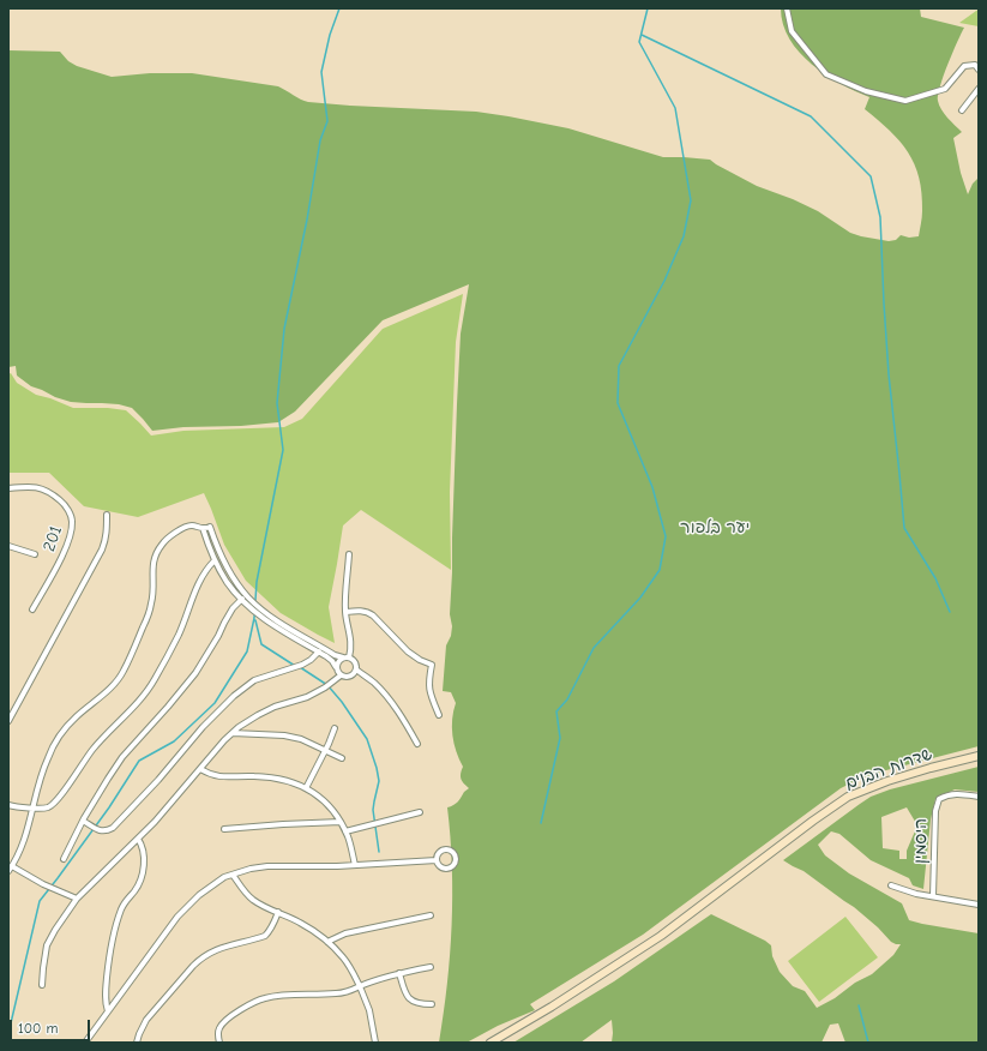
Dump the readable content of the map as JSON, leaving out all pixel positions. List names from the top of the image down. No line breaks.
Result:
{"streets":{"main road":["שדרות הבנים"],"street":["201","היסמין"]},"parks":["יער בלפור"],"scale_bar":"100 m"}
